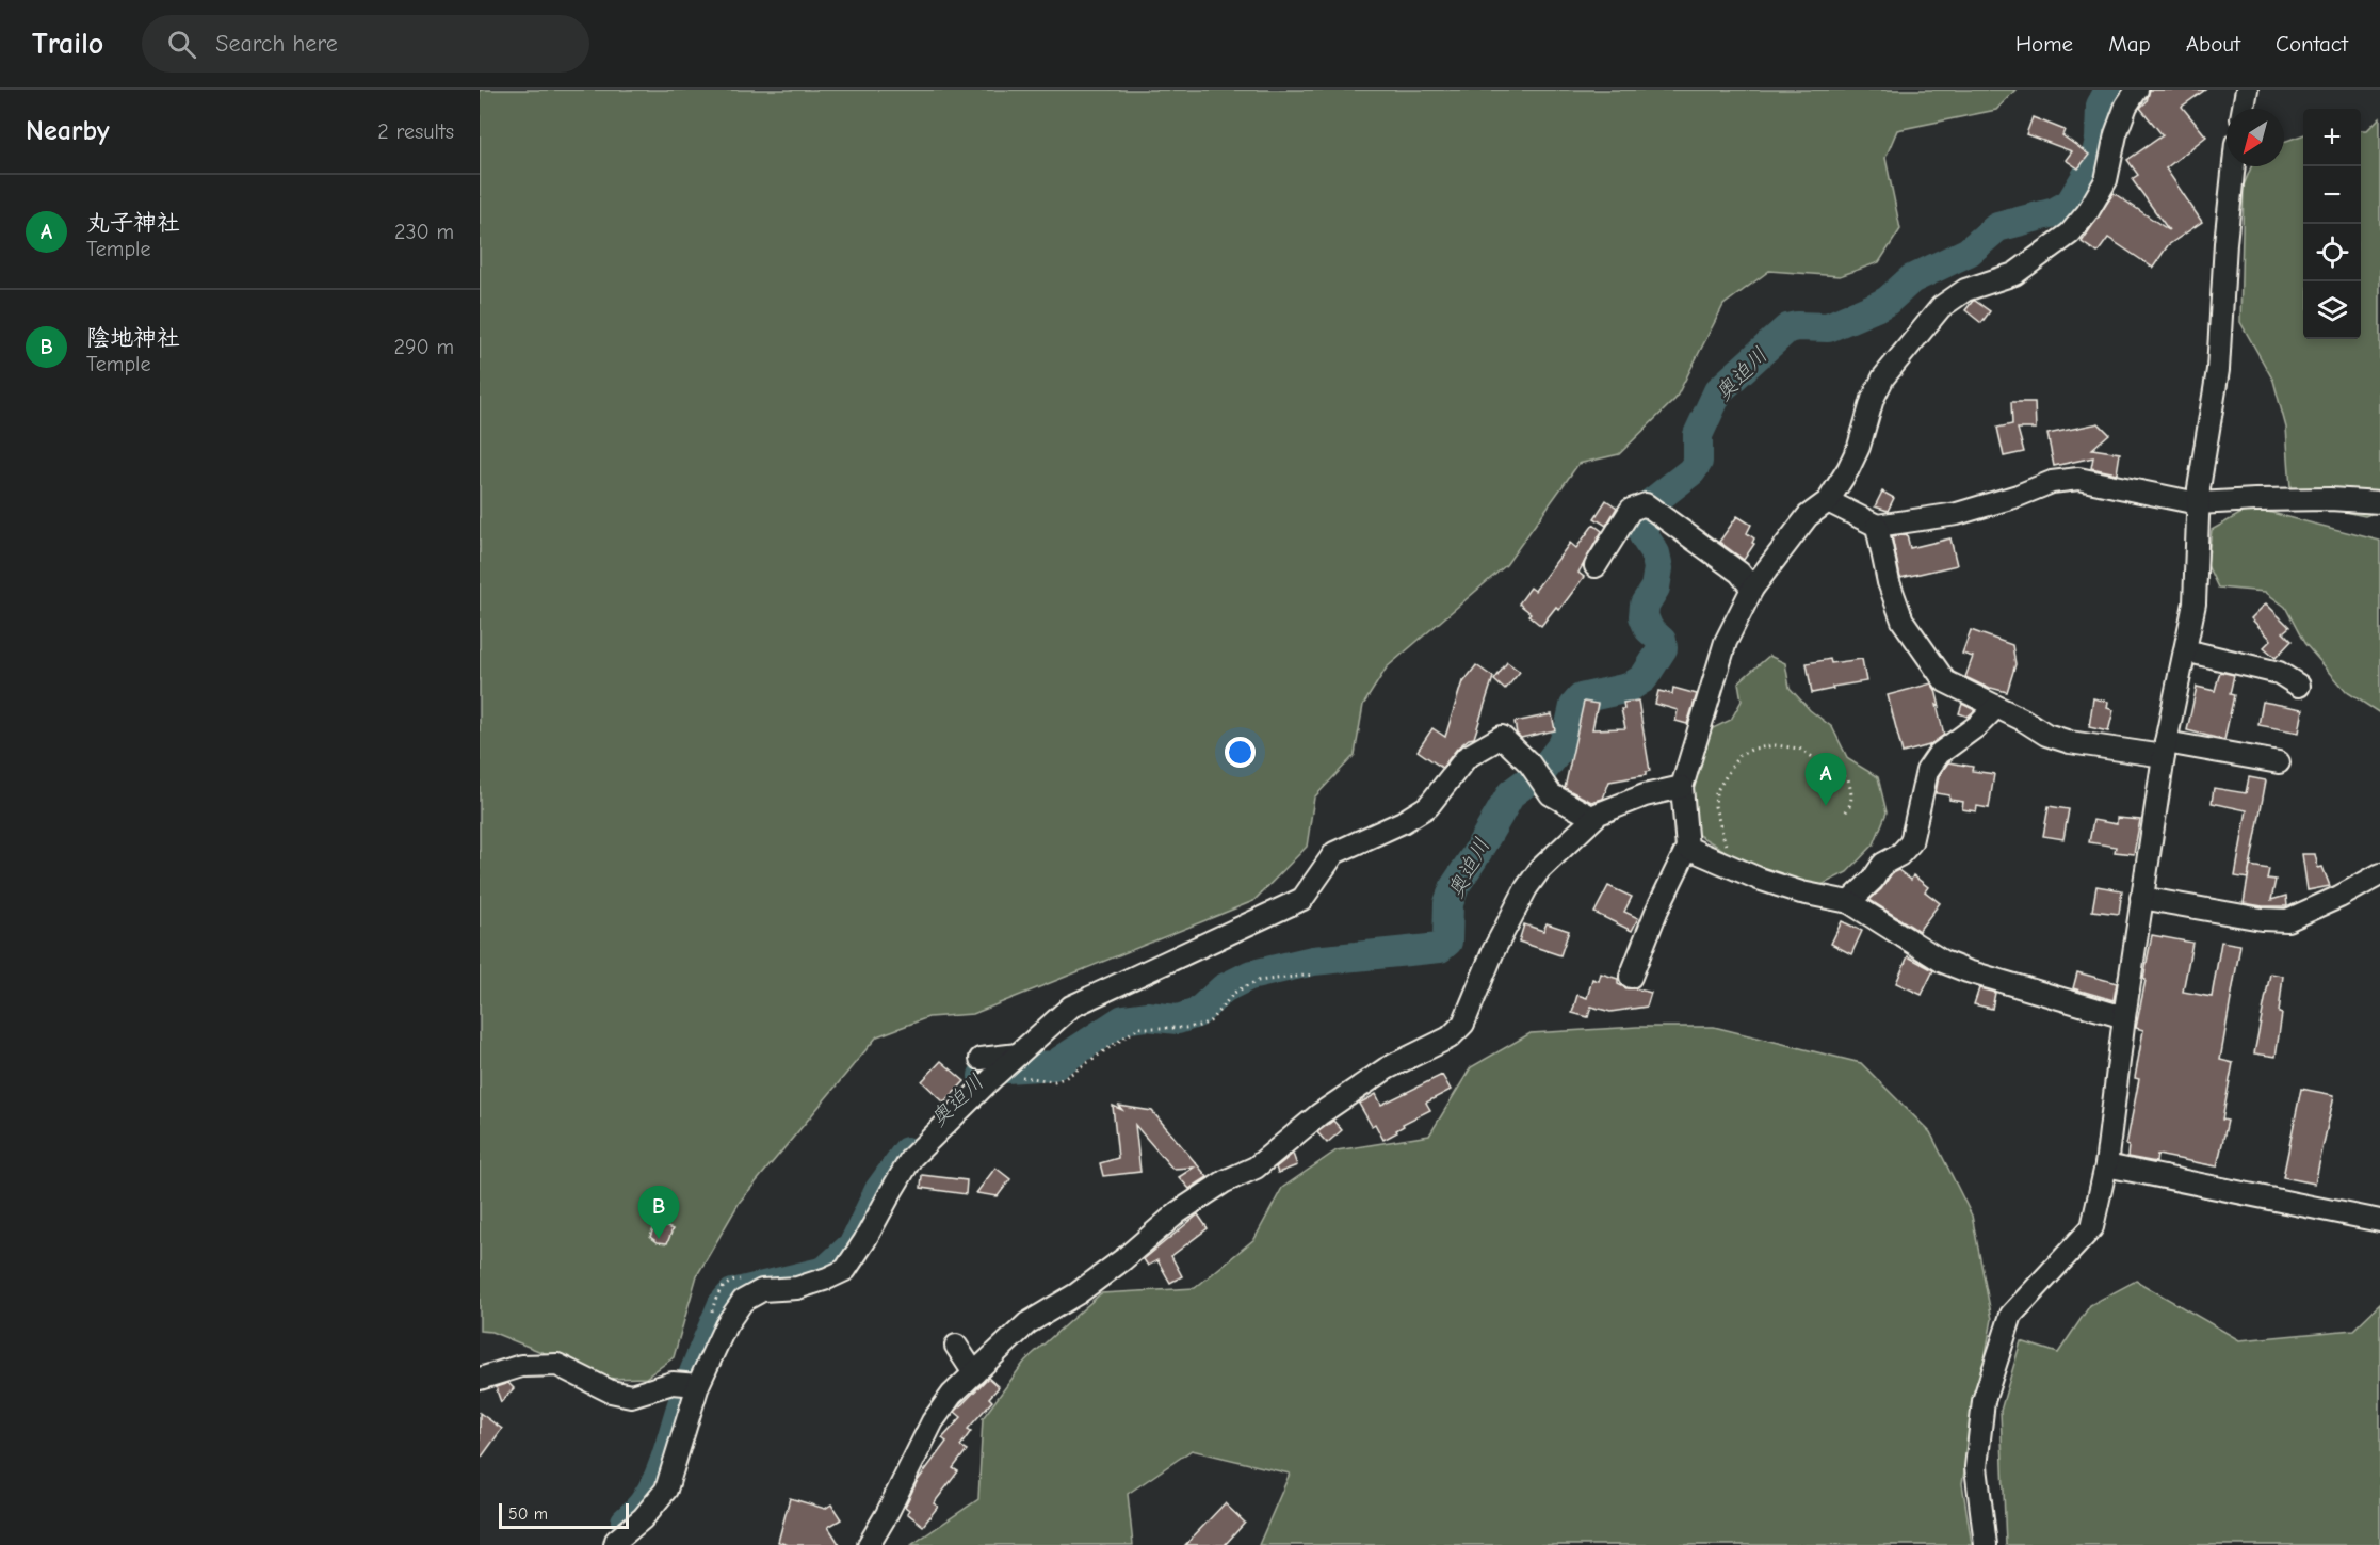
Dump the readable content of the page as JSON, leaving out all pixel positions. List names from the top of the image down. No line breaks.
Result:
{"water":["奥迫川"],"scale_bar":"50 m","north":"bottom left","page":{"header":"Trailo","search":"Search here","nav":["Home","Map","About","Contact"],"heading":["Nearby","2 results"],"map_buttons":["+","−"],"list":[{"mark":"A","name":"丸子神社","note":"Temple","value":"230 m"},{"mark":"B","name":"陰地神社","note":"Temple","value":"290 m"}],"pins":["A","B"],"scale":"50 m"}}
